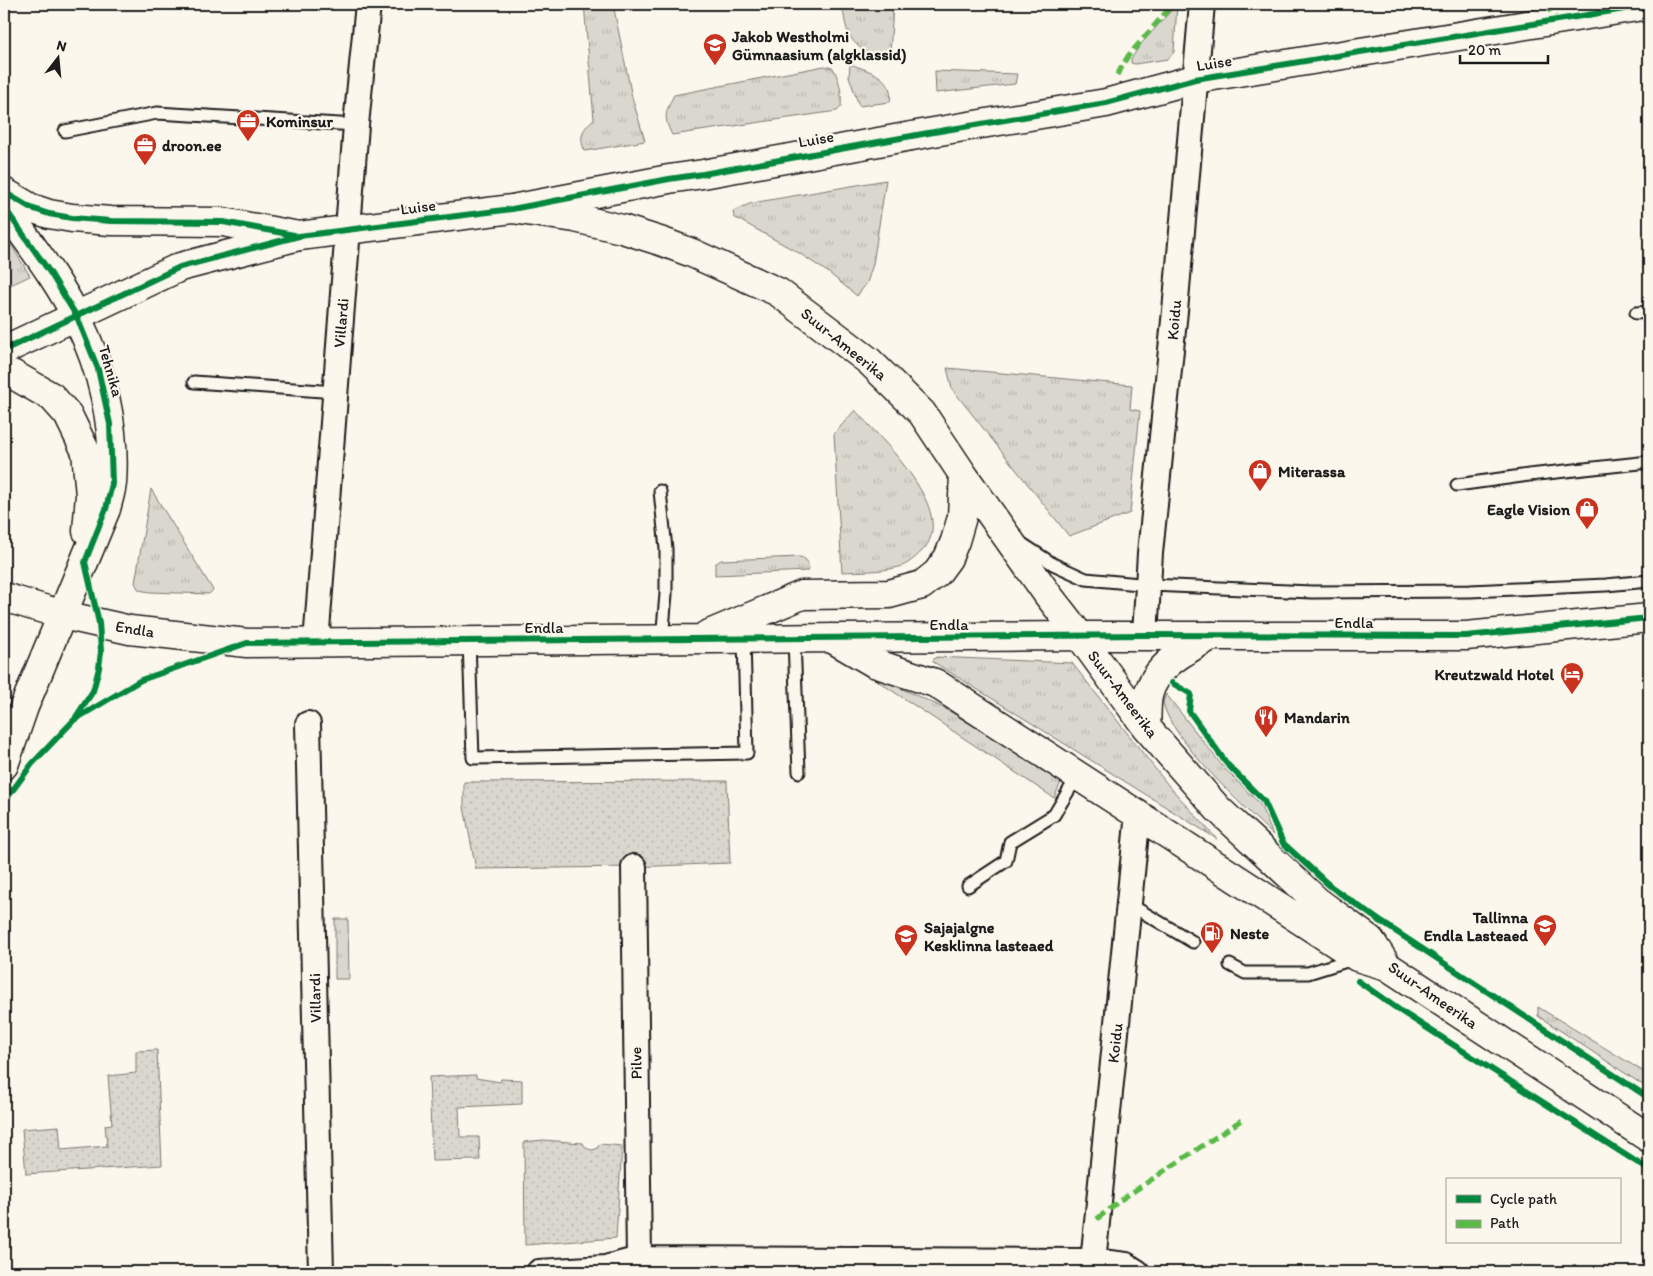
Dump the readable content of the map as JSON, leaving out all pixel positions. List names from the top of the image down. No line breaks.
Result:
{"streets":{"main road":["Luise","Suur-Ameerika","Tehnika","Endla"],"street":["Koidu","Villardi","Pilve"]},"crossings":[["Luise","Koidu"],["Luise","Villardi"],["Luise","Suur-Ameerika"],["Luise","Tehnika"],["Koidu","Endla"],["Villardi","Endla"],["Suur-Ameerika","Endla"],["Tehnika","Endla"]],"places":{"school or university":["Jakob Westholmi Gümnaasium (algklassid)","Tallinna Endla Lasteaed","Sajajalgne Kesklinna lasteaed"],"office":["Kominsur","droon.ee"],"shop":["Miterassa","Eagle Vision"],"hotel":["Kreutzwald Hotel"],"restaurant":["Mandarin"],"fuel station":["Neste"]},"legend":["Cycle path","Path"],"scale_bar":"20 m","north":"top"}
